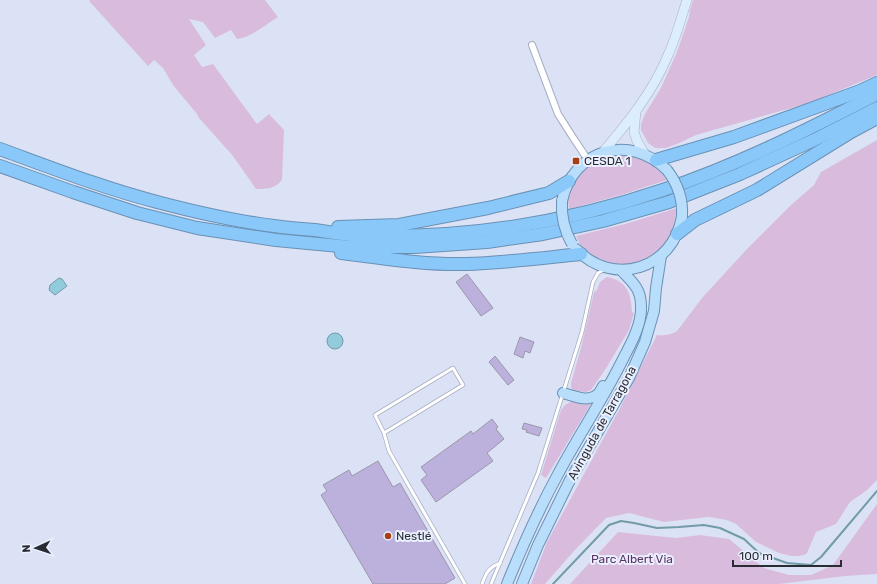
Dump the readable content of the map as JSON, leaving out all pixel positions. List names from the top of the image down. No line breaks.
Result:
{"streets":{"main road":["Avinguda de Tarragona"]},"parks":["Parc Albert Via"],"places":{"transit":["CESDA 1"],"other":["Nestlé"]},"scale_bar":"100 m","north":"left"}
